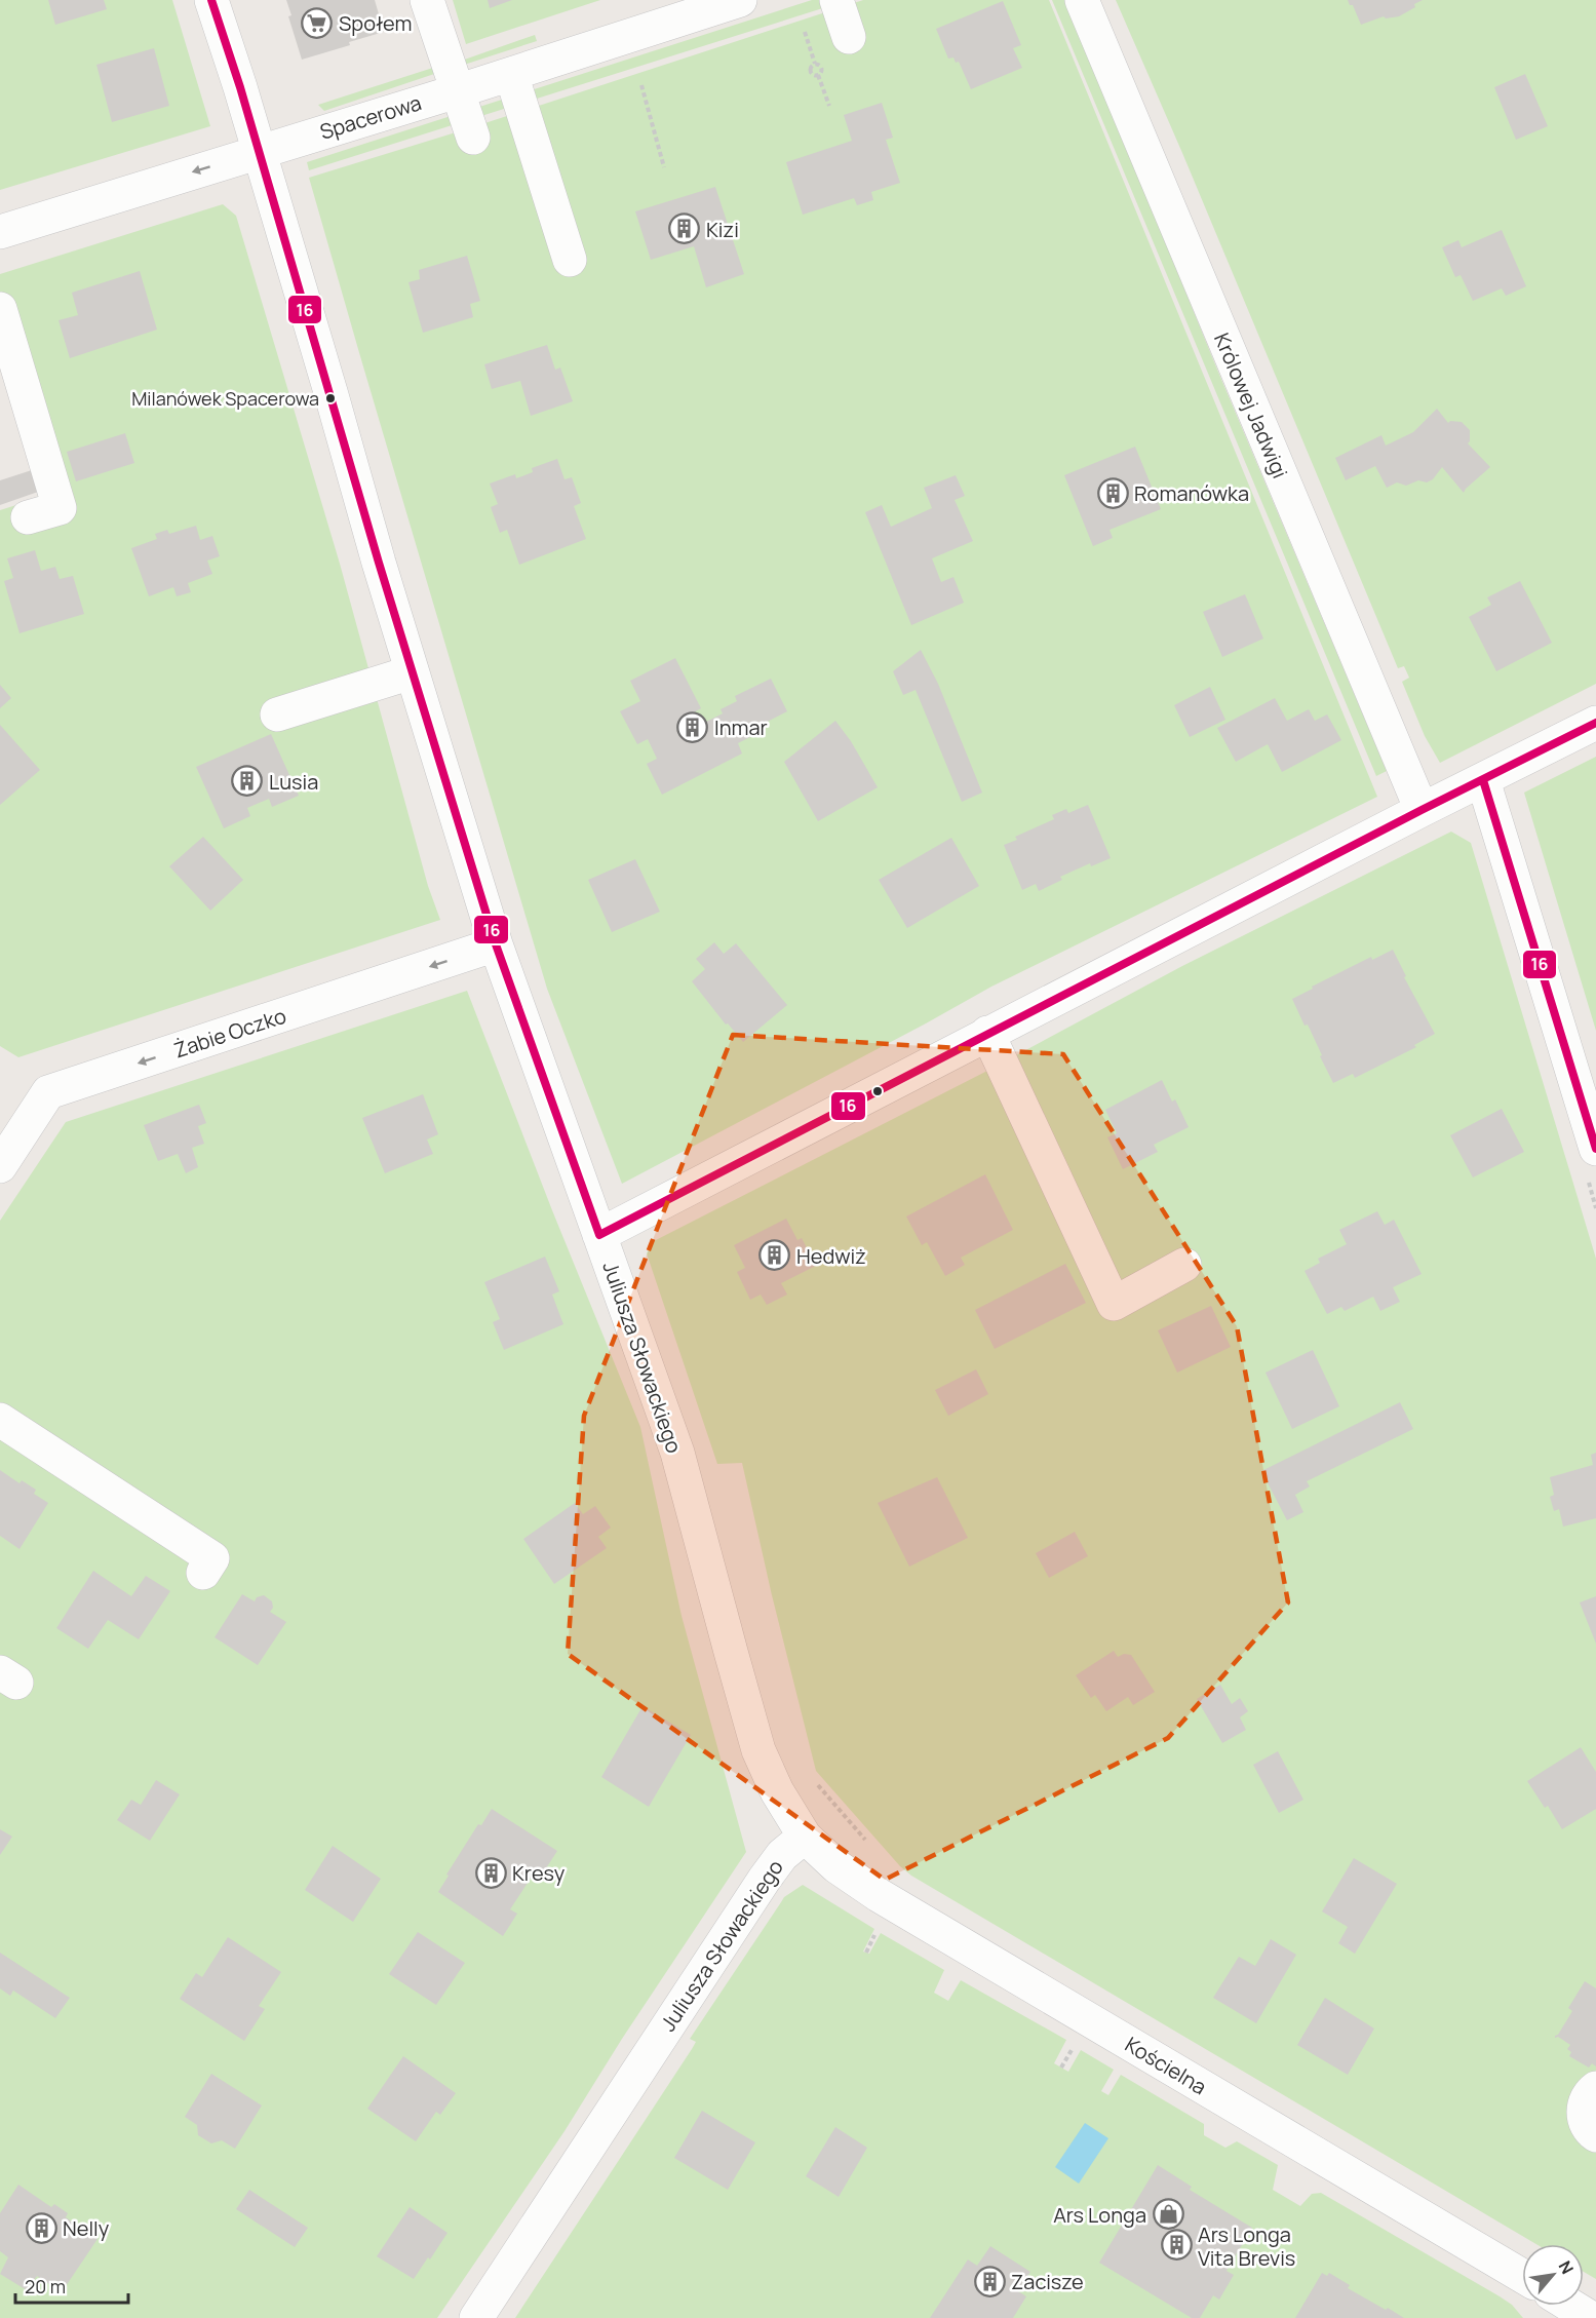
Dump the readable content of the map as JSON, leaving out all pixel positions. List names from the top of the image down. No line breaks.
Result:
{"streets":{"street":["Spacerowa","Królowej Jadwigi","Żabie Oczko","Juliusza Słowackiego","Kościelna"]},"crossings":[["Spacerowa","Juliusza Słowackiego"],["Żabie Oczko","Juliusza Słowackiego"],["Juliusza Słowackiego","Kościelna"]],"one_way":["Żabie Oczko"],"places":{"supermarket":["Społem"],"building":["Kizi","Romanówka","Inmar","Lusia","Hedwiż","Kresy","Nelly","Ars Longa Vita Brevis","Zacisze"],"other":["Milanówek Spacerowa"],"shop":["Ars Longa"]},"lines":["transit line 16"],"scale_bar":"20 m","north":"top right"}
